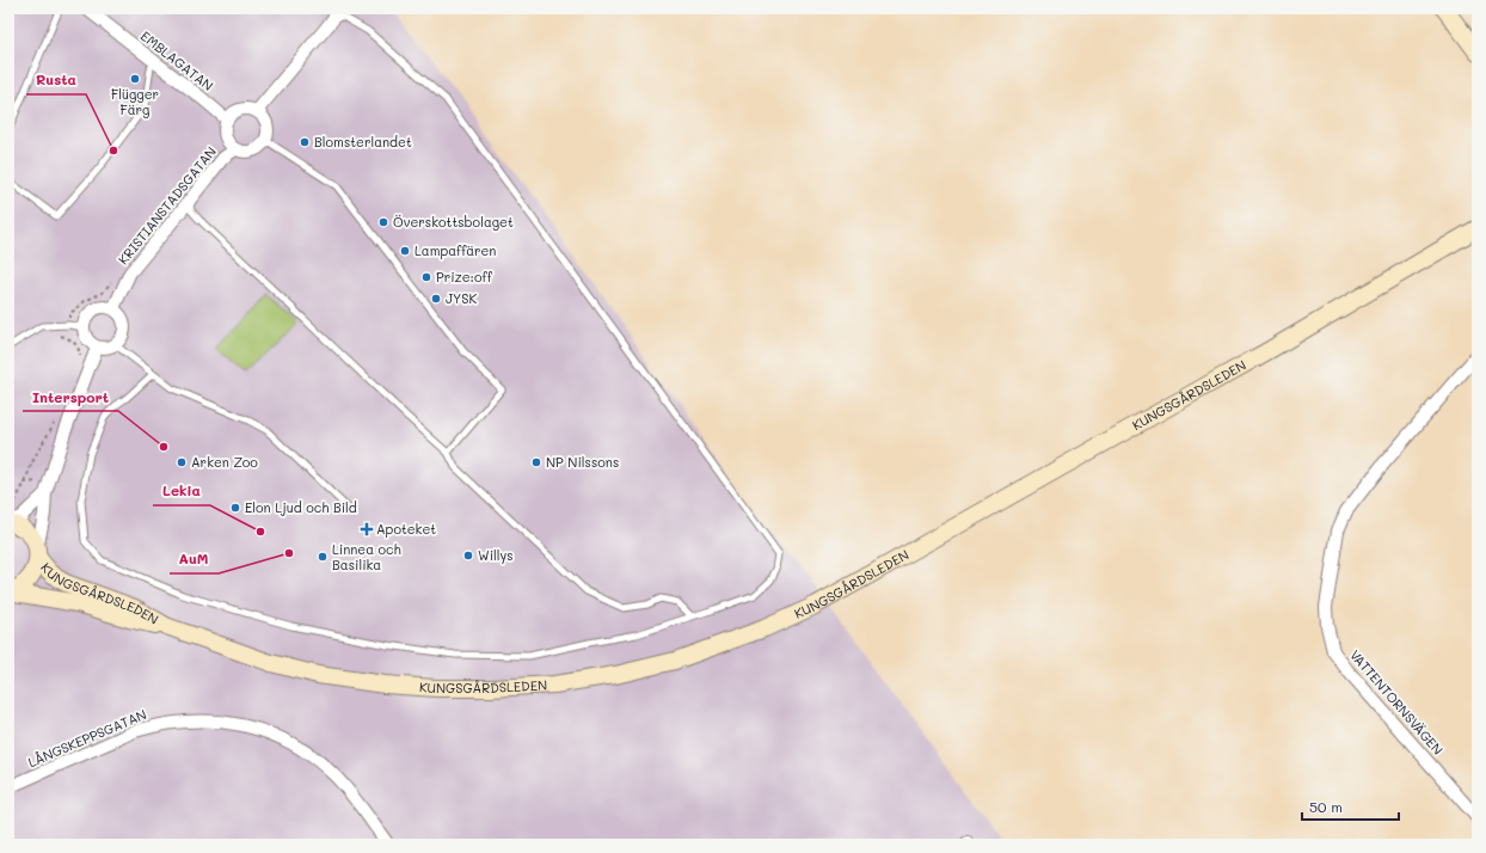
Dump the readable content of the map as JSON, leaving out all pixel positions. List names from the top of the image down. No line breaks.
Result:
{"streets":{"main road":["KUNGSGÅRDSLEDEN"],"street":["EMBLAGATAN","KRISTIANSTADSGATAN","VATTENTORNSVÄGEN","LÅNGSKEPPSGATAN"]},"crossings":[["EMBLAGATAN","KRISTIANSTADSGATAN"]],"places":{"other":["Flügger Färg","Blomsterlandet","Rusta","Överskottsbolaget","Lampaffären","Prize:off","JYSK","Intersport","Arken Zoo","NP Nilssons","Elon Ljud och Bild","Lekia","AuM","Willys","Linnea och Basilika"],"health":["Apoteket"]},"scale_bar":"50 m"}
